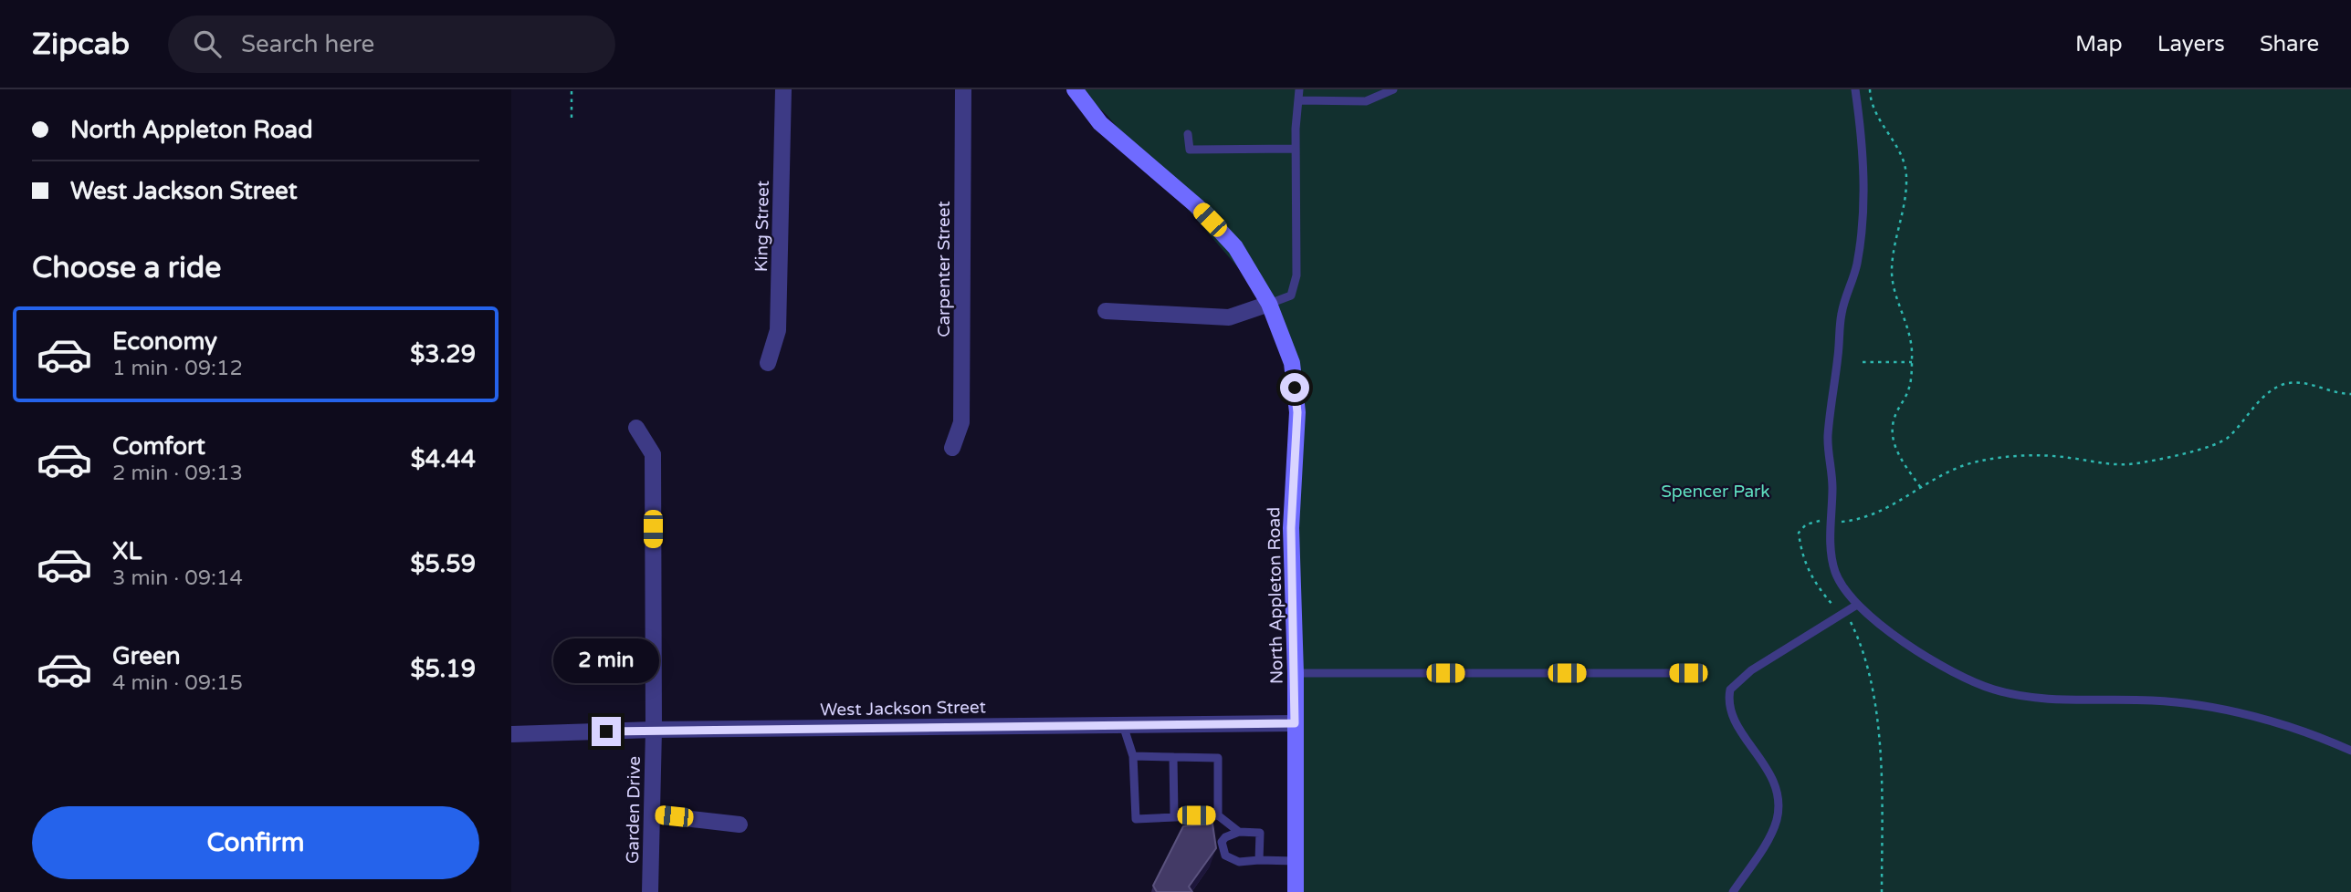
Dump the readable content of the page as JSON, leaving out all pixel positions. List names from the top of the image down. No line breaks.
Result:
{"streets":{"main road":["North Appleton Road"],"street":["King Street","Carpenter Street","West Jackson Street","Garden Drive"]},"crossings":[["North Appleton Road","West Jackson Street"],["West Jackson Street","Garden Drive"]],"parks":["Spencer Park"],"page":{"header":"Zipcab","search":"Search here","nav":["Map","Layers","Share"],"banner":["North Appleton Road","West Jackson Street"],"heading":"Choose a ride","list":[{"name":"Economy","note":"1 min · 09:12","value":"$3.29"},{"name":"Comfort","note":"2 min · 09:13","value":"$4.44"},{"name":"XL","note":"3 min · 09:14","value":"$5.59"},{"name":"Green","note":"4 min · 09:15","value":"$5.19"}],"bubble":"2 min","buttons":"Confirm"}}
